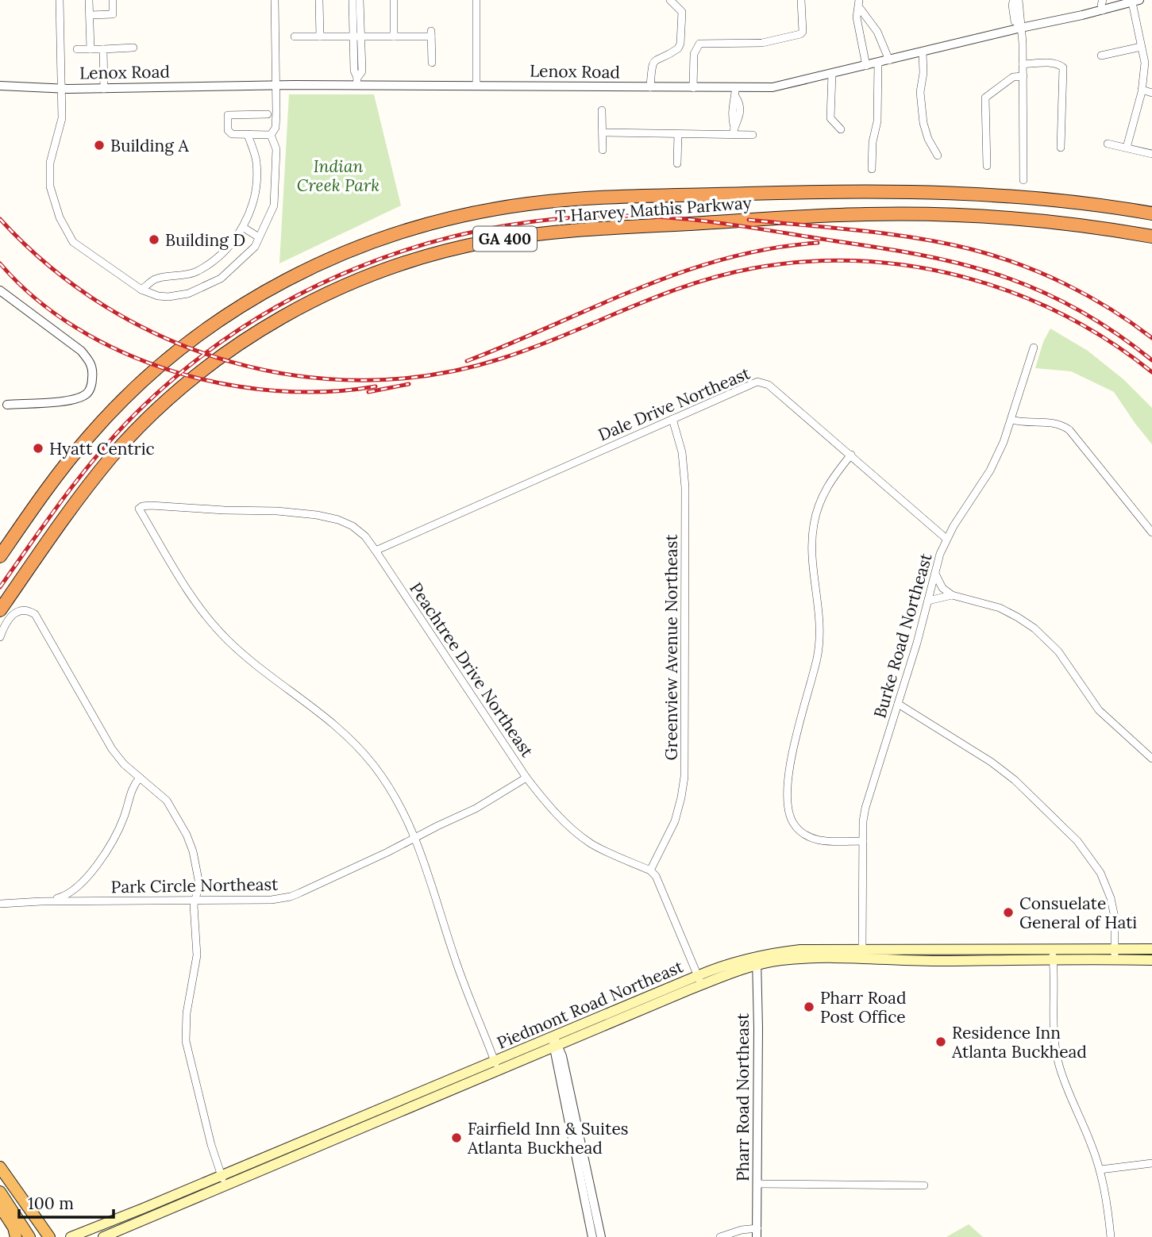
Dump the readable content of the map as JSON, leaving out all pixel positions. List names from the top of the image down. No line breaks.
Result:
{"streets":{"highway":["T Harvey Mathis Parkway","GA 400"],"main road":["Piedmont Road Northeast"],"street":["Lenox Road","Dale Drive Northeast","Burke Road Northeast","Greenview Avenue Northeast","Peachtree Drive Northeast","Park Circle Northeast","Pharr Road Northeast"]},"crossings":[["Dale Drive Northeast","Burke Road Northeast"],["Dale Drive Northeast","Greenview Avenue Northeast"],["Dale Drive Northeast","Peachtree Drive Northeast"],["Burke Road Northeast","Piedmont Road Northeast"],["Greenview Avenue Northeast","Peachtree Drive Northeast"],["Peachtree Drive Northeast","Park Circle Northeast"],["Piedmont Road Northeast","Pharr Road Northeast"]],"parks":["Indian Creek Park"],"places":["Building A","Building D","Hyatt Centric","Consuelate General of Hati","Pharr Road Post Office","Residence Inn Atlanta Buckhead","Fairfield Inn & Suites Atlanta Buckhead"],"scale_bar":"100 m"}
